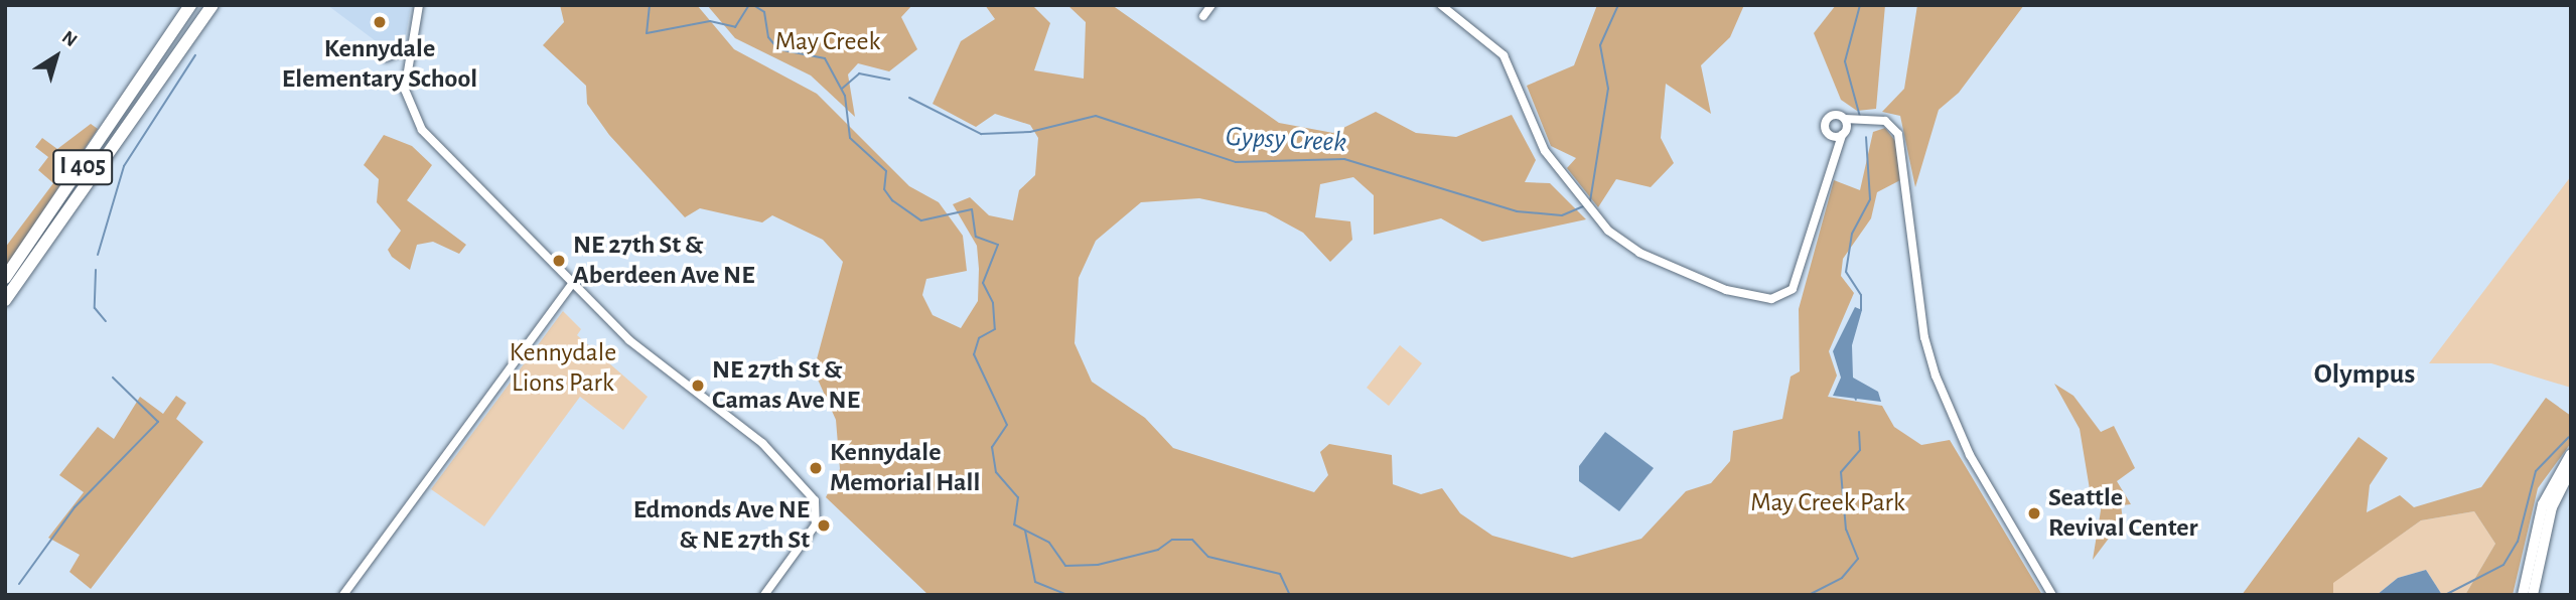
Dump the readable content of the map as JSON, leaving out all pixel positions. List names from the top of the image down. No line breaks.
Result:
{"streets":{"highway":["I 405"]},"districts":["Olympus"],"water":["Gypsy Creek"],"parks":["May Creek","Kennydale Lions Park","May Creek Park"],"places":["Kennydale Elementary School","NE 27th St & Aberdeen Ave NE","NE 27th St & Camas Ave NE","Kennydale Memorial Hall","Seattle Revival Center","Edmonds Ave NE & NE 27th St"],"north":"top right"}
